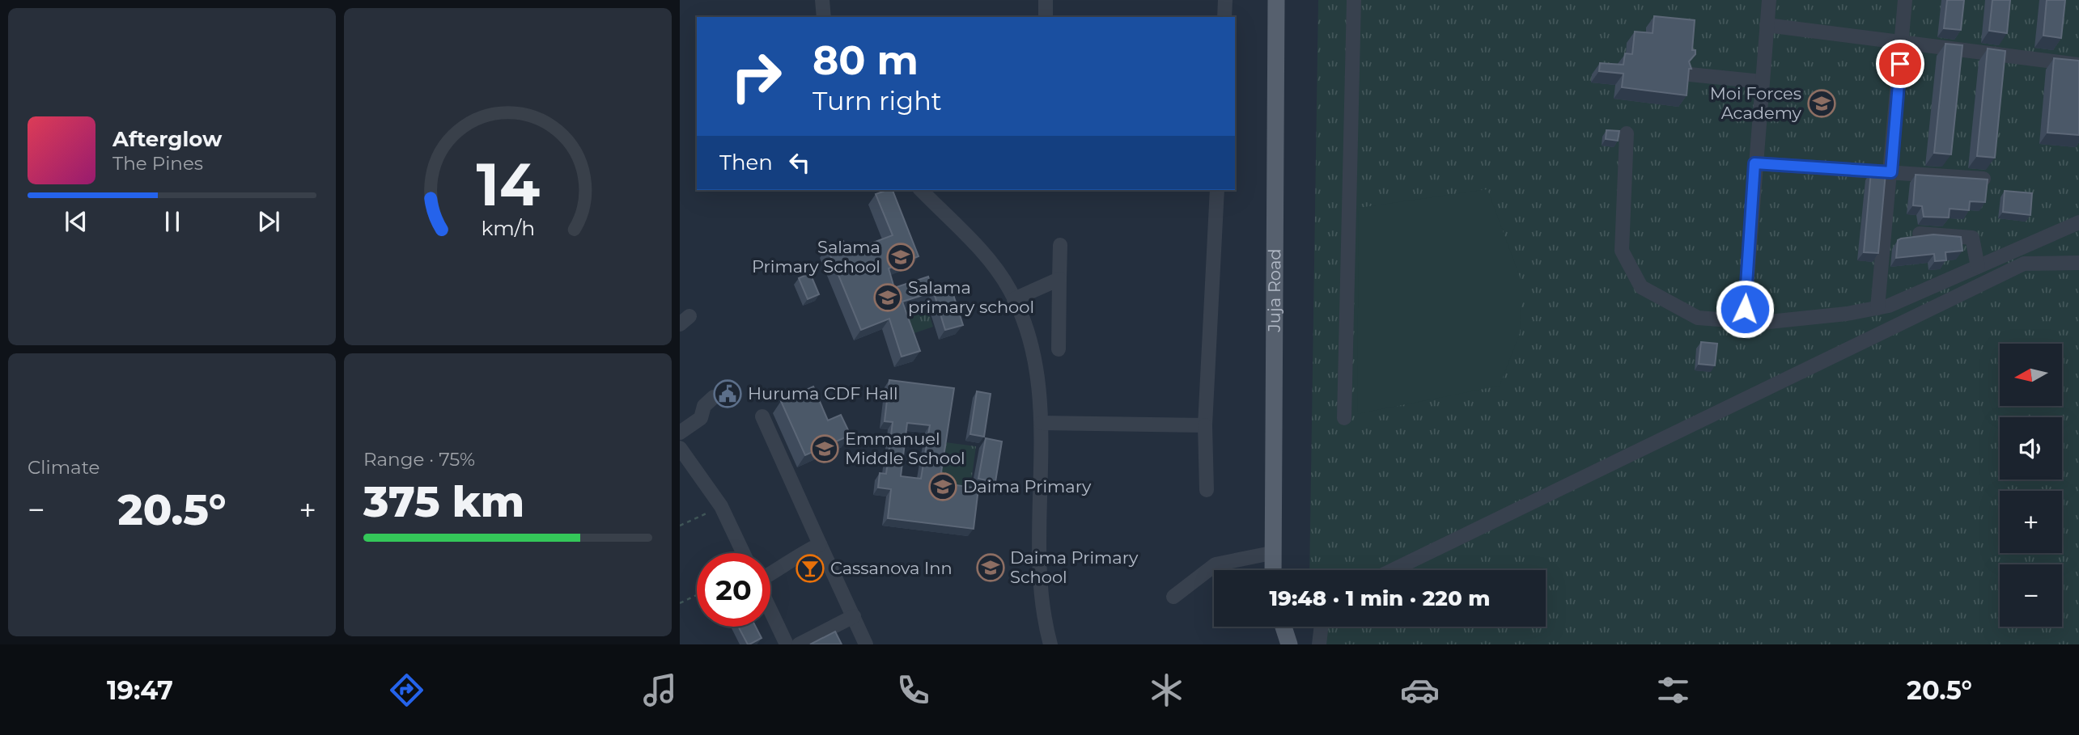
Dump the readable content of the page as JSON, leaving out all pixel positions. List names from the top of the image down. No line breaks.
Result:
{"streets":{"main road":["Juja Road"]},"places":{"school or university":["Moi Forces Academy","Salama Primary School","Salama primary school","Emmanuel Middle School","Daima Primary","Daima Primary School"],"public building":["Huruma CDF Hall"],"bar":["Cassanova Inn"]},"north":"left","page":{"turn":["80 m","Turn right"],"song":["Afterglow","The Pines"],"then":"Then","map_buttons":["+","−"],"tile":["Climate",["Range · 75%","375 km"]],"heat":["−","20.5°","+"],"limit":"20","trip":"19:48 · 1 min · 220 m","tabs":["19:47","20.5°"],"gauge":["14","km/h"]}}
